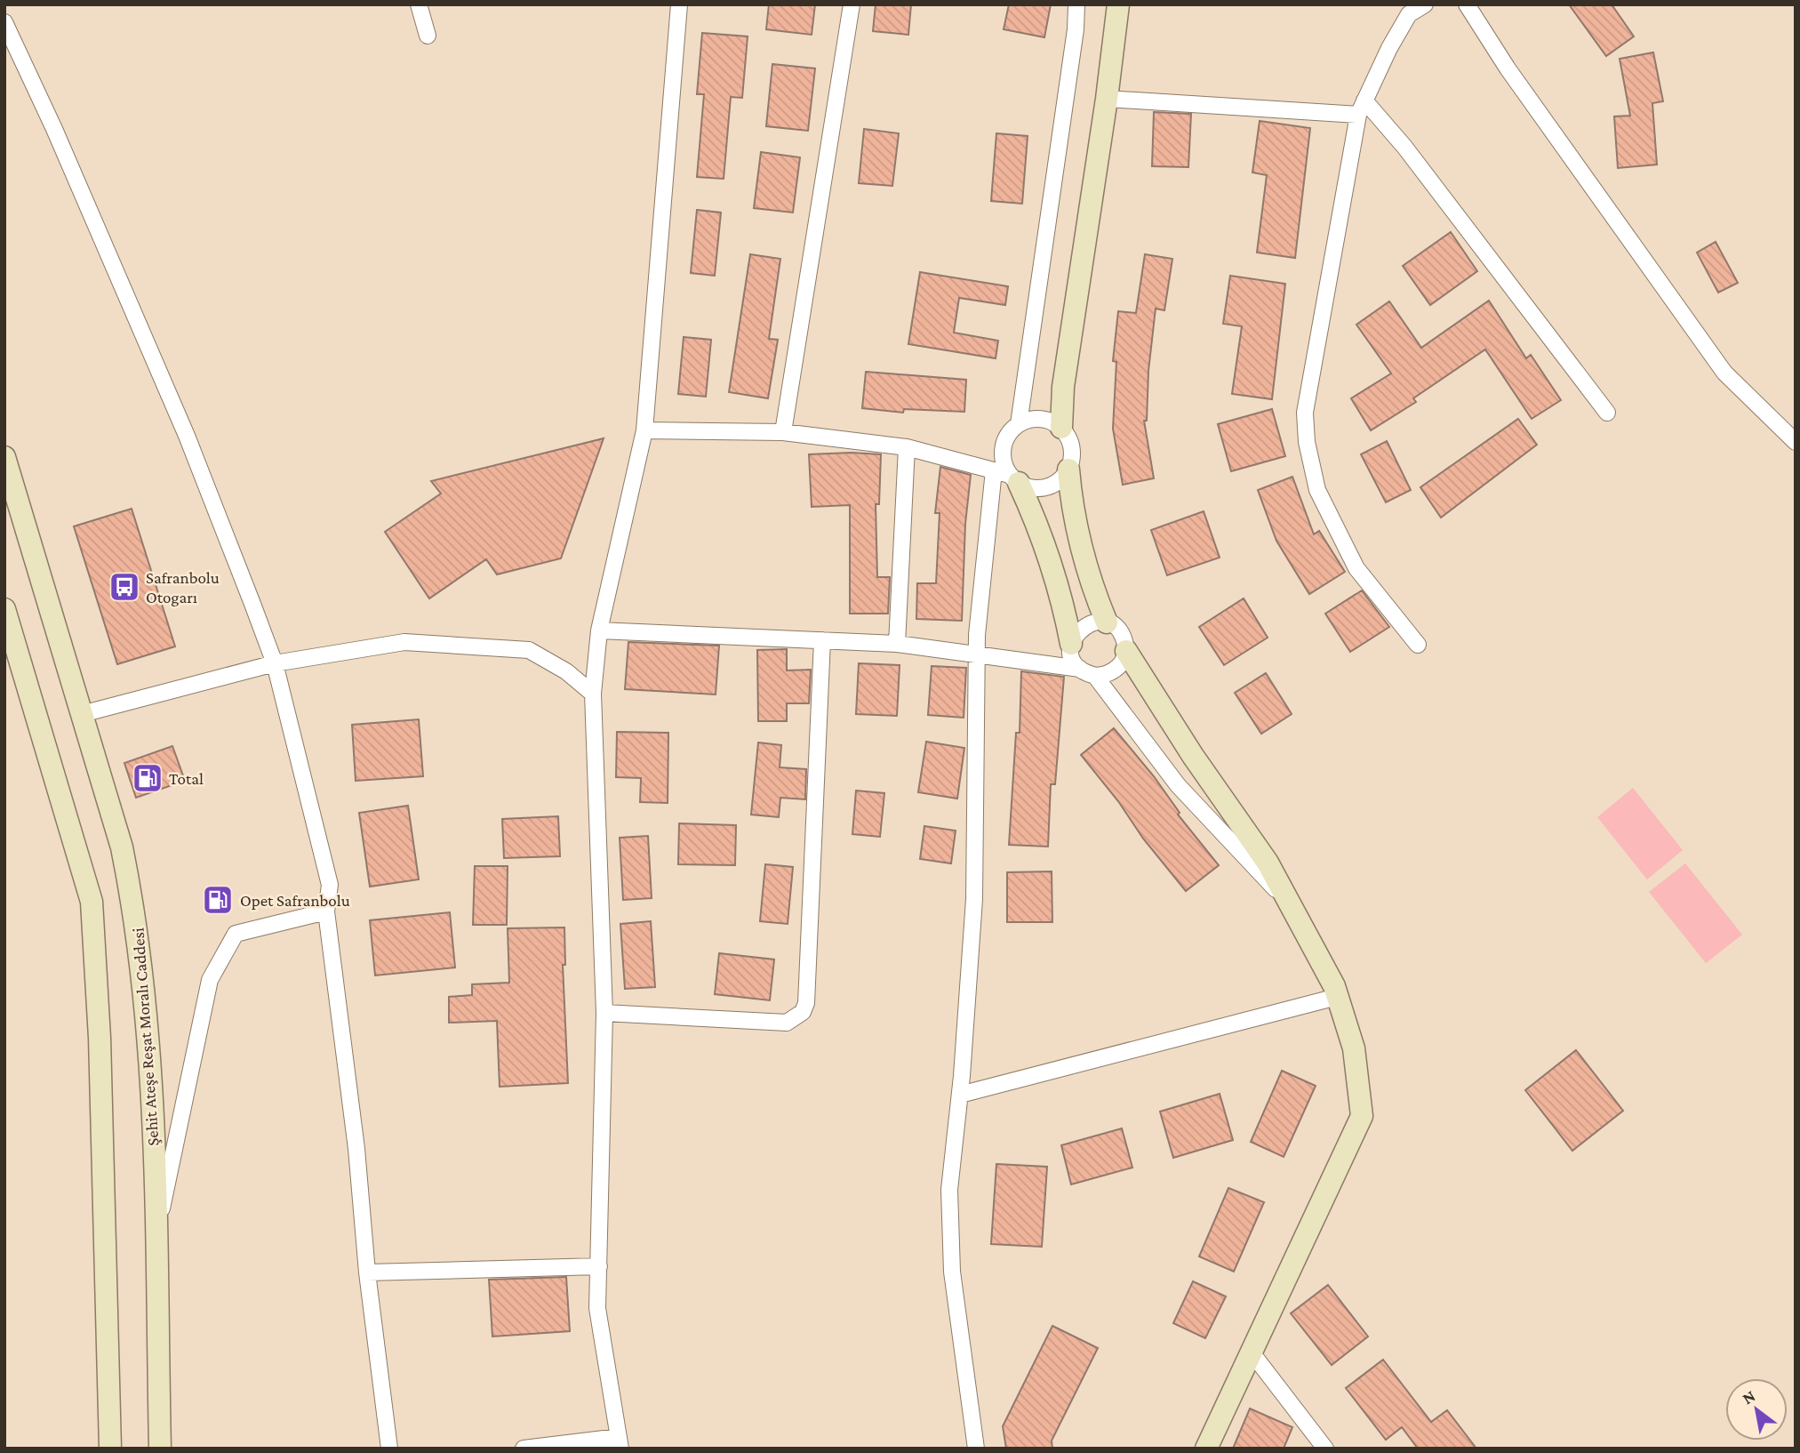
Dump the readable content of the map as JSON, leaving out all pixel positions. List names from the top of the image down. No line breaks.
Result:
{"streets":{"main road":["Şehit Ateşe Reşat Moralı Caddesi"]},"places":{"bus stop":["Safranbolu Otogarı"],"fuel station":["Total","Opet Safranbolu"]},"north":"top left"}
